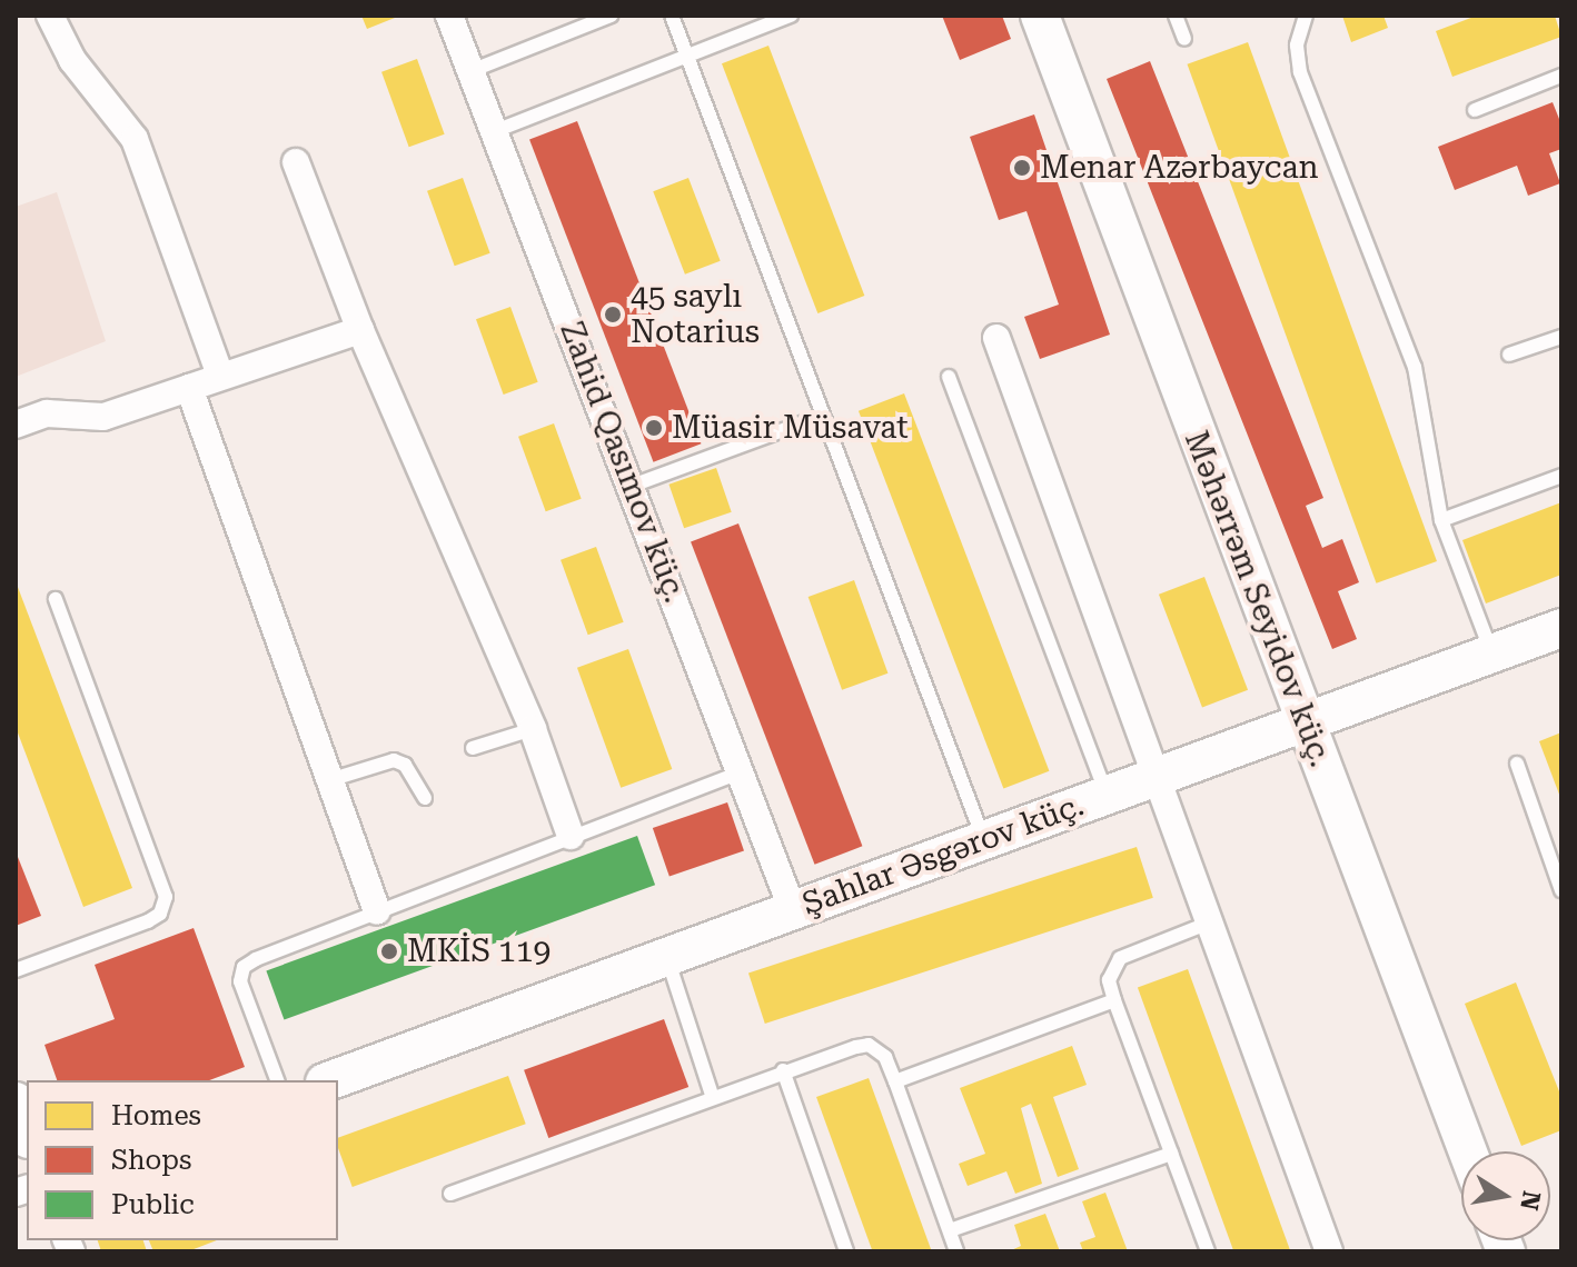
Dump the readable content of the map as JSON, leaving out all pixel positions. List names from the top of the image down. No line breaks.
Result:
{"streets":{"street":["Zahid Qasımov küç.","Məhərrəm Seyidov küç.","Şahlar Əsgərov küç."]},"crossings":[["Zahid Qasımov küç.","Şahlar Əsgərov küç."],["Məhərrəm Seyidov küç.","Şahlar Əsgərov küç."]],"places":["Menar Azərbaycan","45 saylı Notarius","Müasir Müsavat","MKİS 119"],"legend":["Homes","Shops","Public"],"north":"right"}
